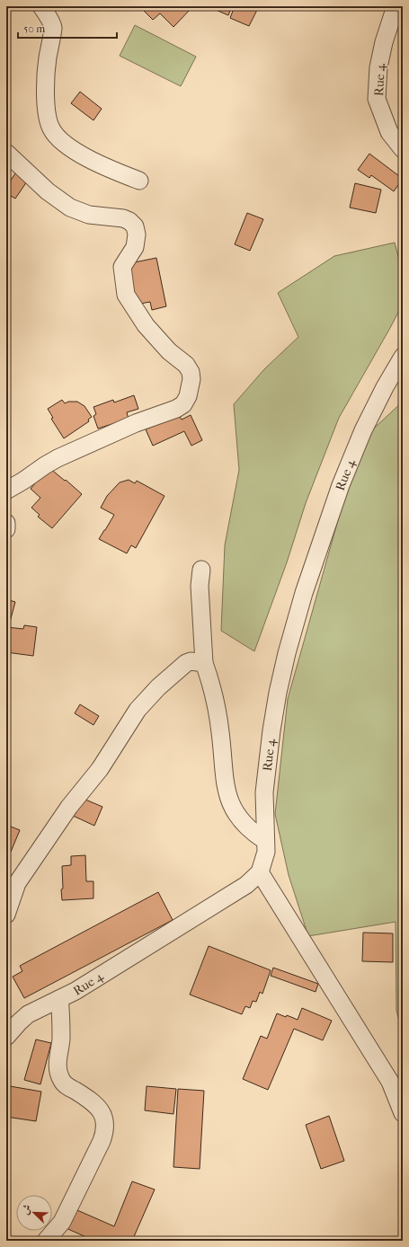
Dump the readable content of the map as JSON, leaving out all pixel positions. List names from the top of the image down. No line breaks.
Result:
{"streets":{"street":["Rue 4"]},"scale_bar":"50 m","north":"top left"}
